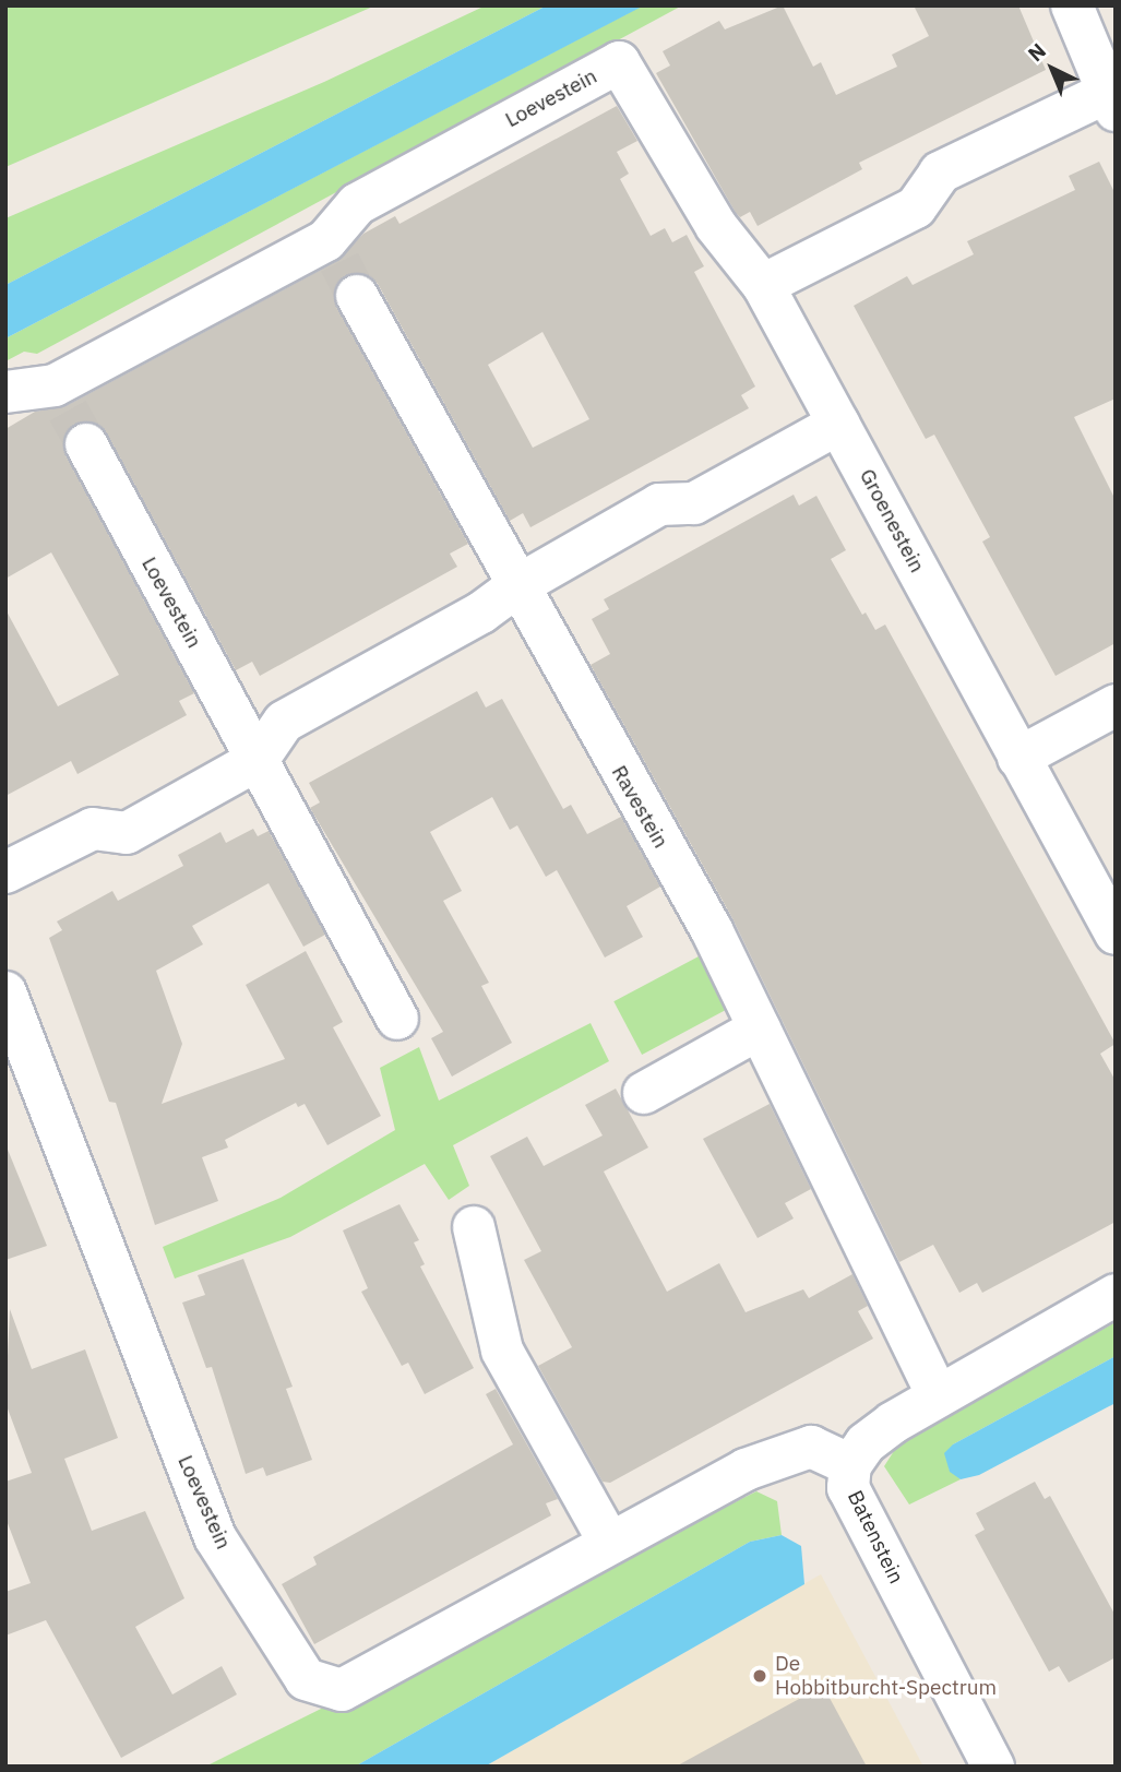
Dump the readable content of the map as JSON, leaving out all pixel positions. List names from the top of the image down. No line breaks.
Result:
{"streets":{"street":["Loevestein","Groenestein","Ravestein","Batenstein"]},"crossings":[["Loevestein","Groenestein"],["Loevestein","Batenstein"],["Ravestein","Batenstein"]],"places":["De Hobbitburcht-Spectrum"],"north":"top left"}
